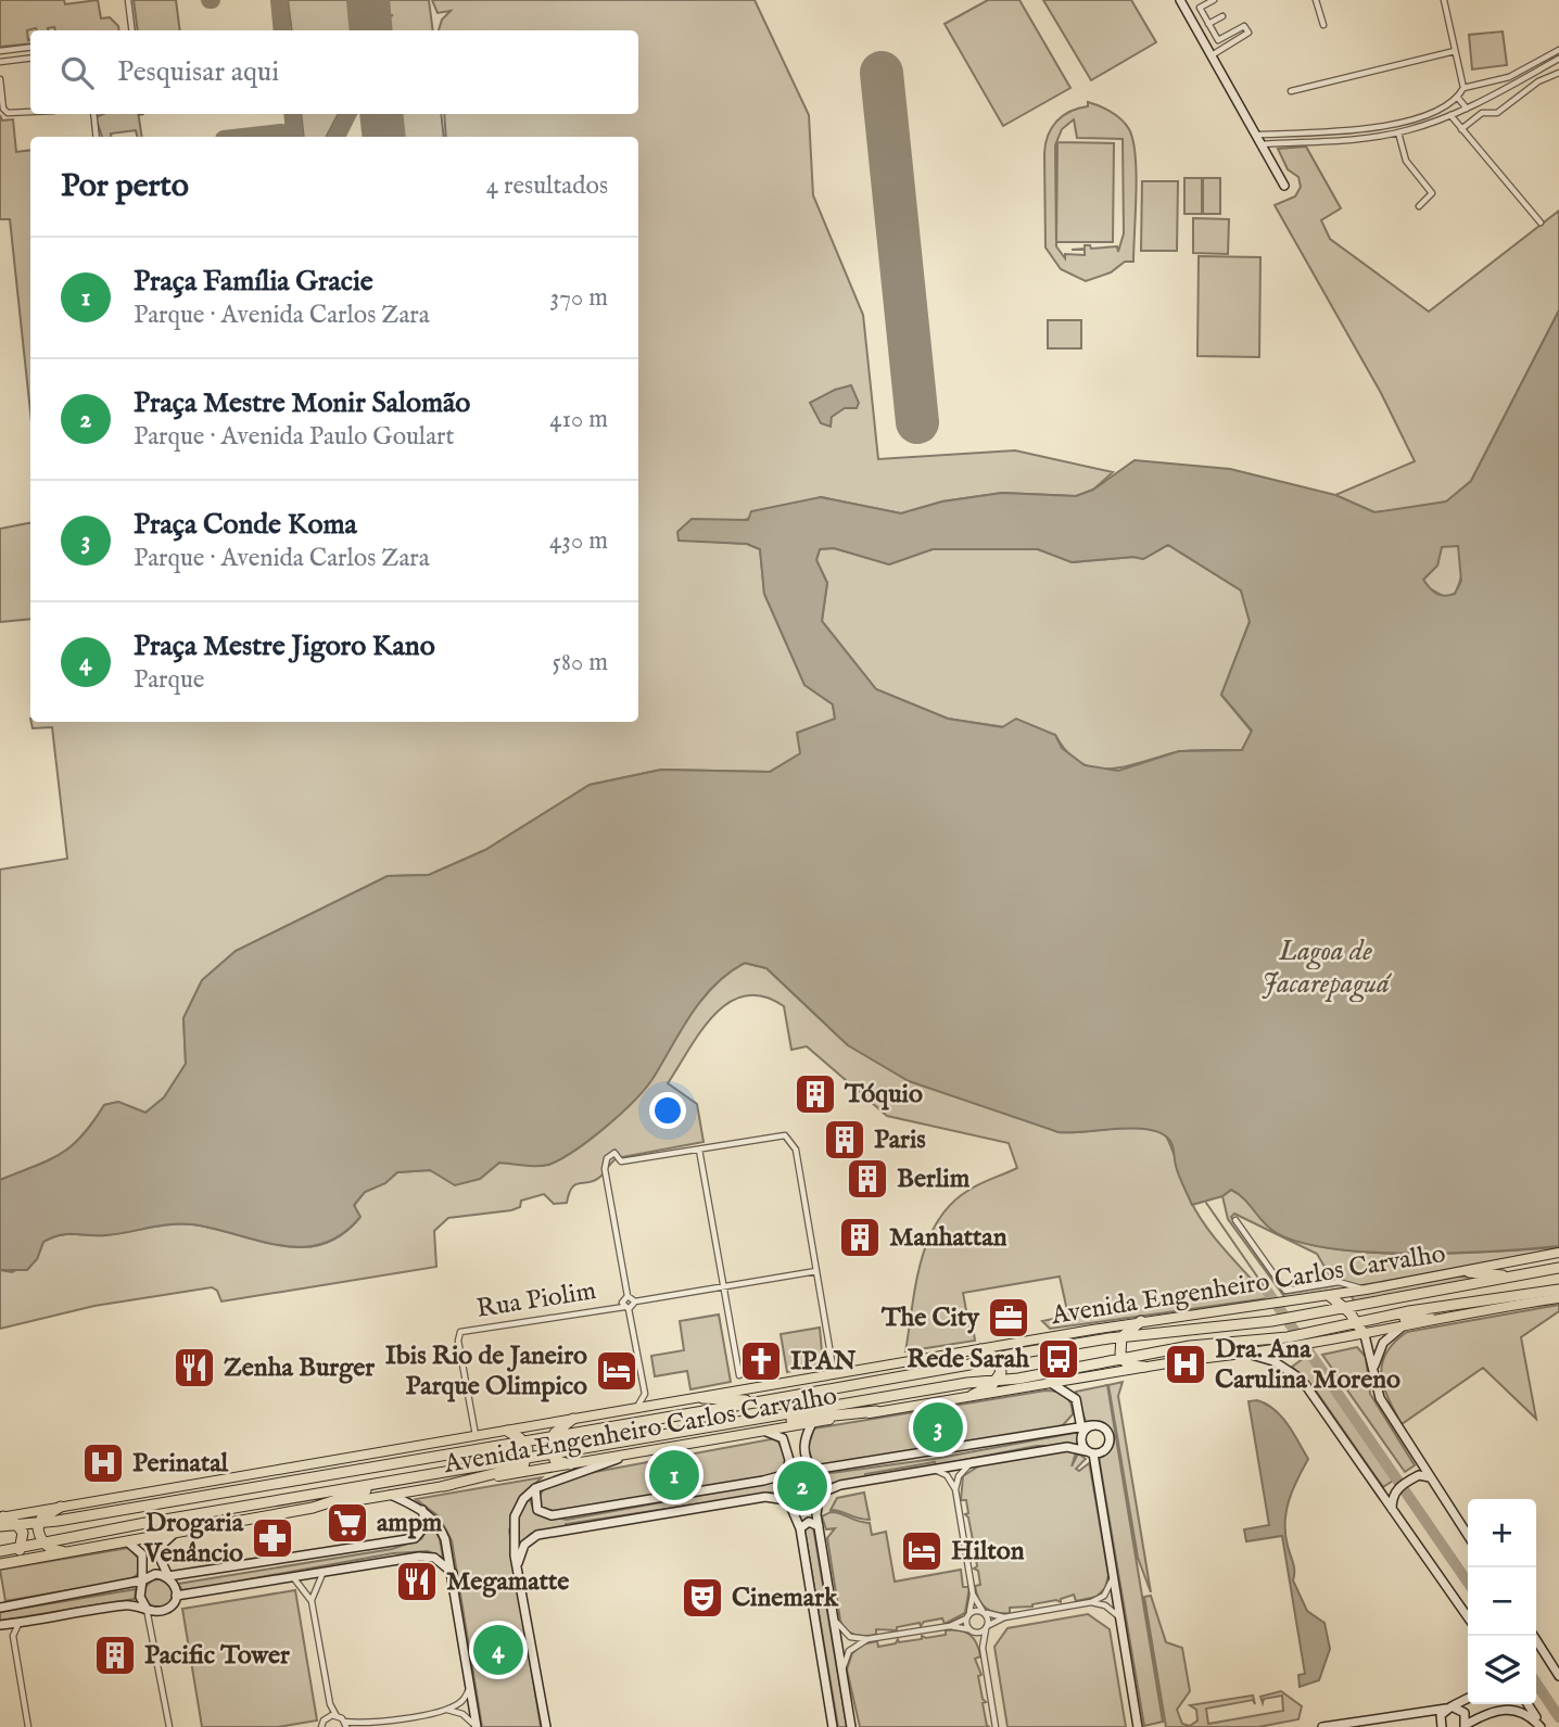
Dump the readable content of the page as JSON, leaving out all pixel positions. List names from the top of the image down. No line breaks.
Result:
{"streets":{"highway":["Avenida Engenheiro Carlos Carvalho"],"street":["Rua Piolim"]},"crossings":[["Avenida Engenheiro Carlos Carvalho","Rua Piolim"]],"water":["Lagoa de Jacarepaguá"],"places":{"building":["Tóquio","Paris","Berlim","Manhattan","Pacific Tower"],"office":["The City"],"bus stop":["Rede Sarah"],"church":["IPAN"],"hospital":["Dra. Ana Carulina Moreno","Perinatal"],"restaurant":["Zenha Burger","Megamatte"],"hotel":["Ibis Rio de Janeiro Parque Olimpico","Hilton"],"supermarket":["ampm"],"pharmacy":["Drogaria Venâncio"],"theatre":["Cinemark"]},"page":{"search":"Pesquisar aqui","heading":["Por perto","4 resultados"],"list":[{"mark":"1","name":"Praça Família Gracie","note":"Parque · Avenida Carlos Zara","value":"370 m"},{"mark":"2","name":"Praça Mestre Monir Salomão","note":"Parque · Avenida Paulo Goulart","value":"410 m"},{"mark":"3","name":"Praça Conde Koma","note":"Parque · Avenida Carlos Zara","value":"430 m"},{"mark":"4","name":"Praça Mestre Jigoro Kano","note":"Parque","value":"580 m"}],"pins":["3","1","2","4"],"map_buttons":["+","−"]}}
